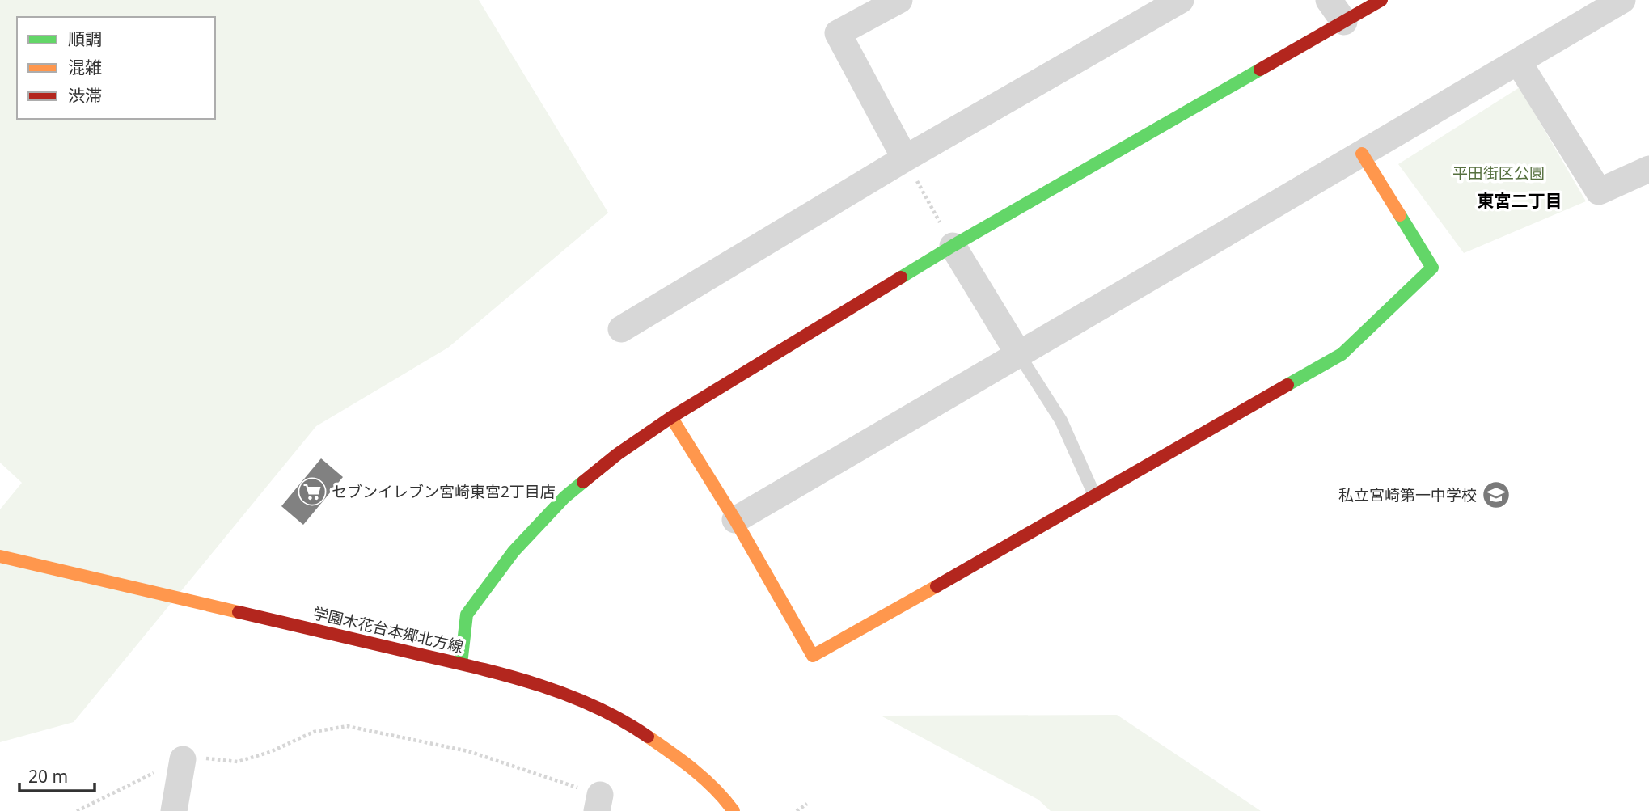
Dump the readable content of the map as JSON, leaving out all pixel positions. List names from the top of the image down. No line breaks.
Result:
{"streets":{"street":["学園木花台本郷北方線"]},"districts":["東宮二丁目"],"parks":["平田街区公園"],"places":{"supermarket":["セブンイレブン宮崎東宮2丁目店"],"school or university":["私立宮崎第一中学校"]},"legend":["順調","混雑","渋滞"],"scale_bar":"20 m"}
